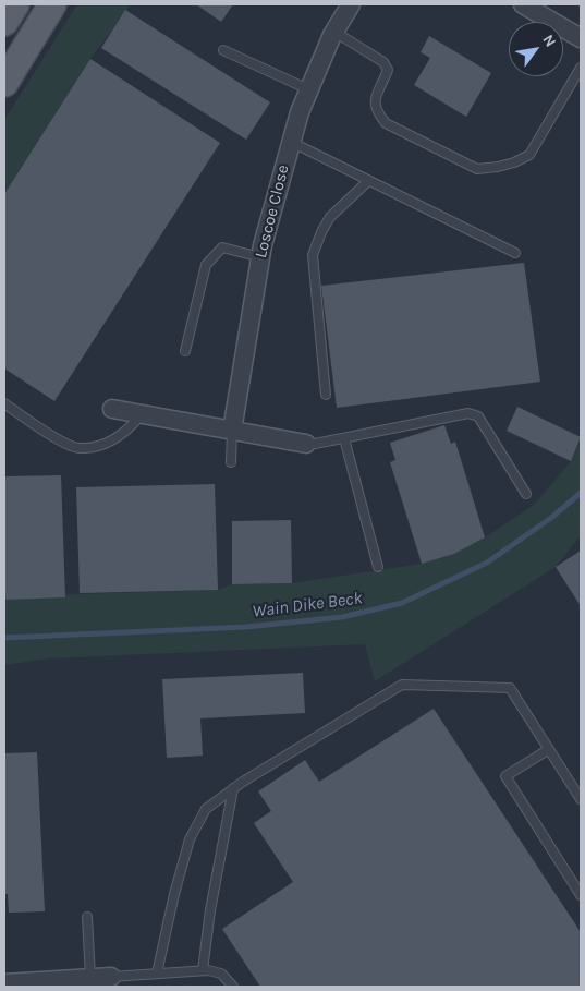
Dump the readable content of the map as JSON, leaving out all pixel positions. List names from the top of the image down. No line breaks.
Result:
{"streets":{"street":["Loscoe Close"]},"water":["Wain Dike Beck"],"north":"top right"}
